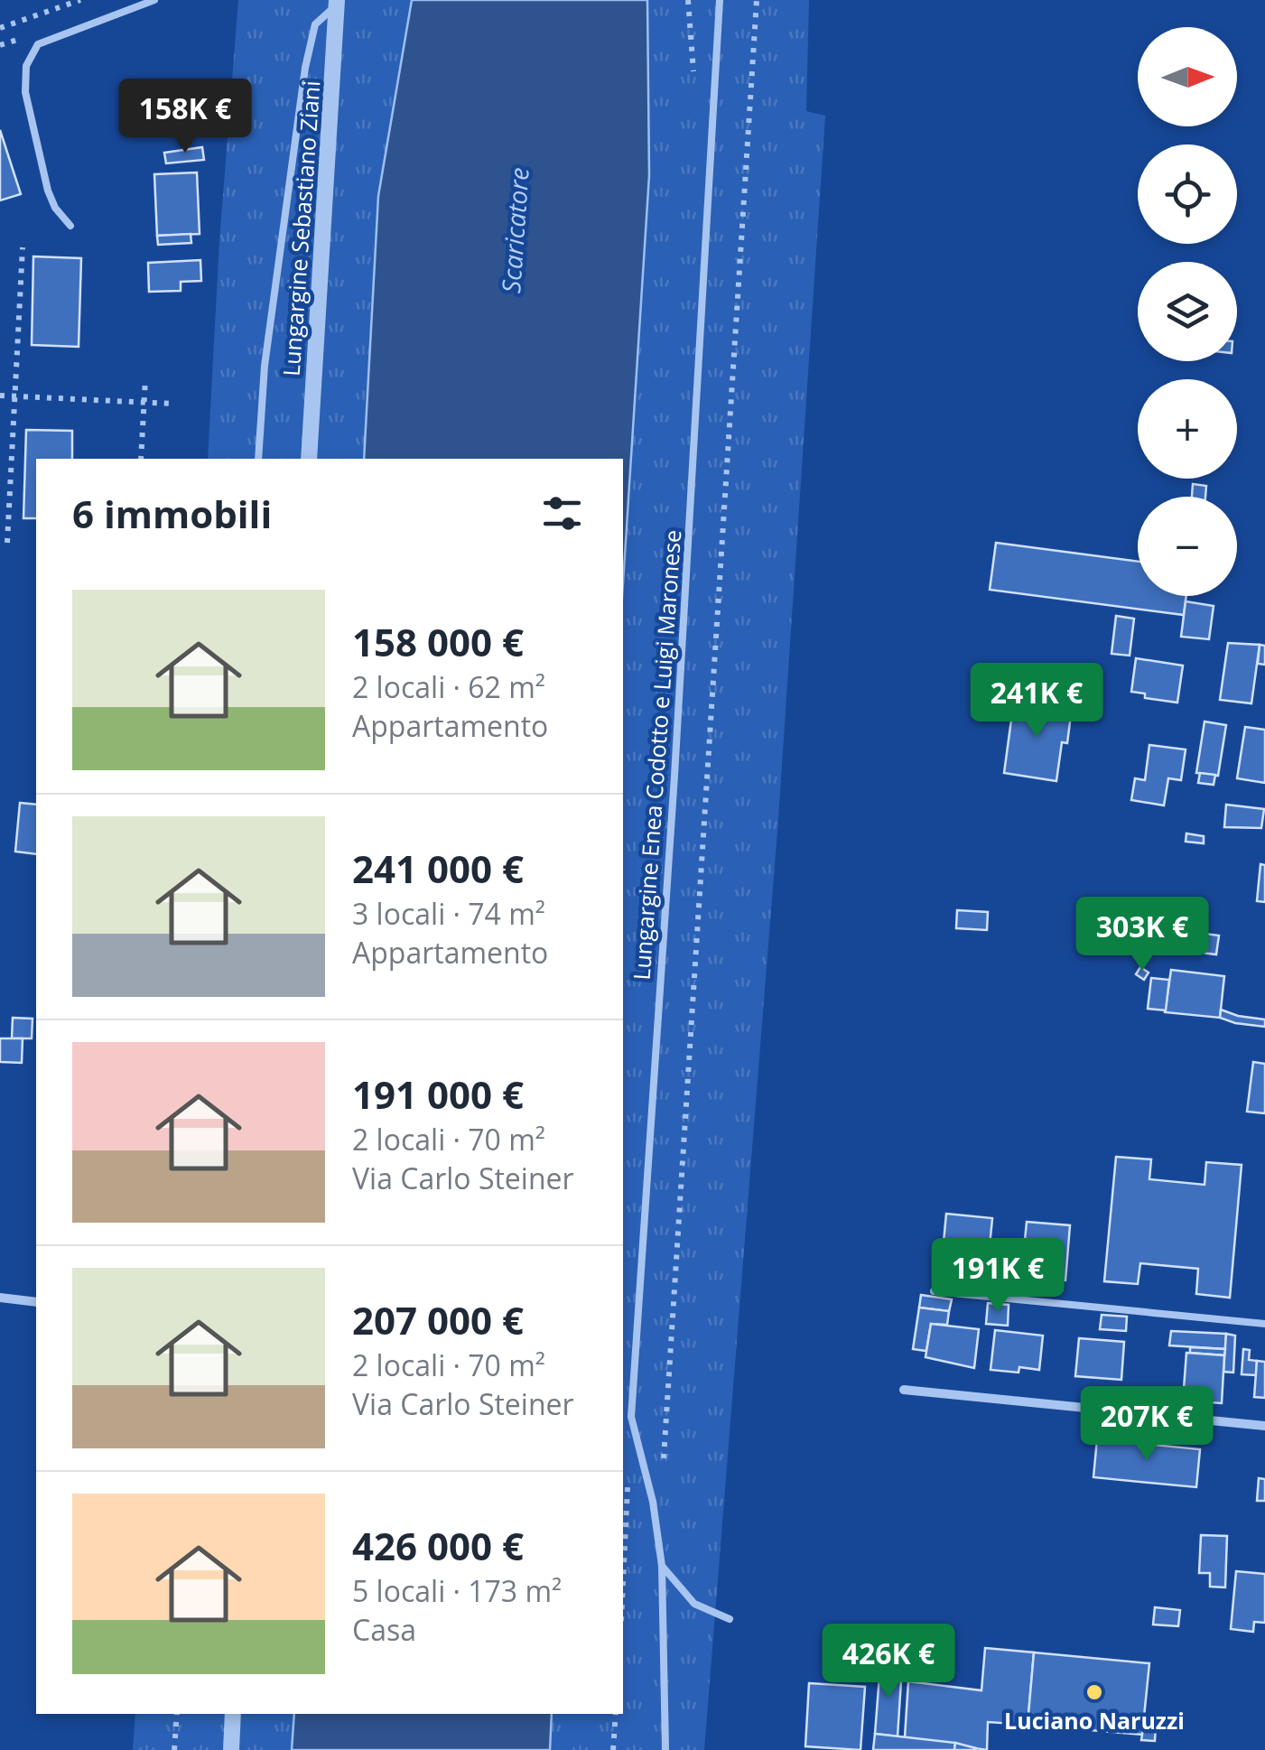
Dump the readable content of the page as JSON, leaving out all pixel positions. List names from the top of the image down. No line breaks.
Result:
{"streets":{"street":["Lungargine Sebastiano Ziani"],"lane":["Lungargine Enea Codotto e Luigi Maronese"]},"water":["Scaricatore"],"places":["Luciano Naruzzi"],"north":"right","page":{"map_buttons":["+","−"],"price":["158K €","241K €","303K €","191K €","207K €","426K €"],"heading":"6 immobili","list":[{"name":"158 000 €","note":"2 locali · 62 m² · Appartamento"},{"name":"241 000 €","note":"3 locali · 74 m² · Appartamento"},{"name":"191 000 €","note":"2 locali · 70 m² · Via Carlo Steiner"},{"name":"207 000 €","note":"2 locali · 70 m² · Via Carlo Steiner"},{"name":"426 000 €","note":"5 locali · 173 m² · Casa"}]}}
